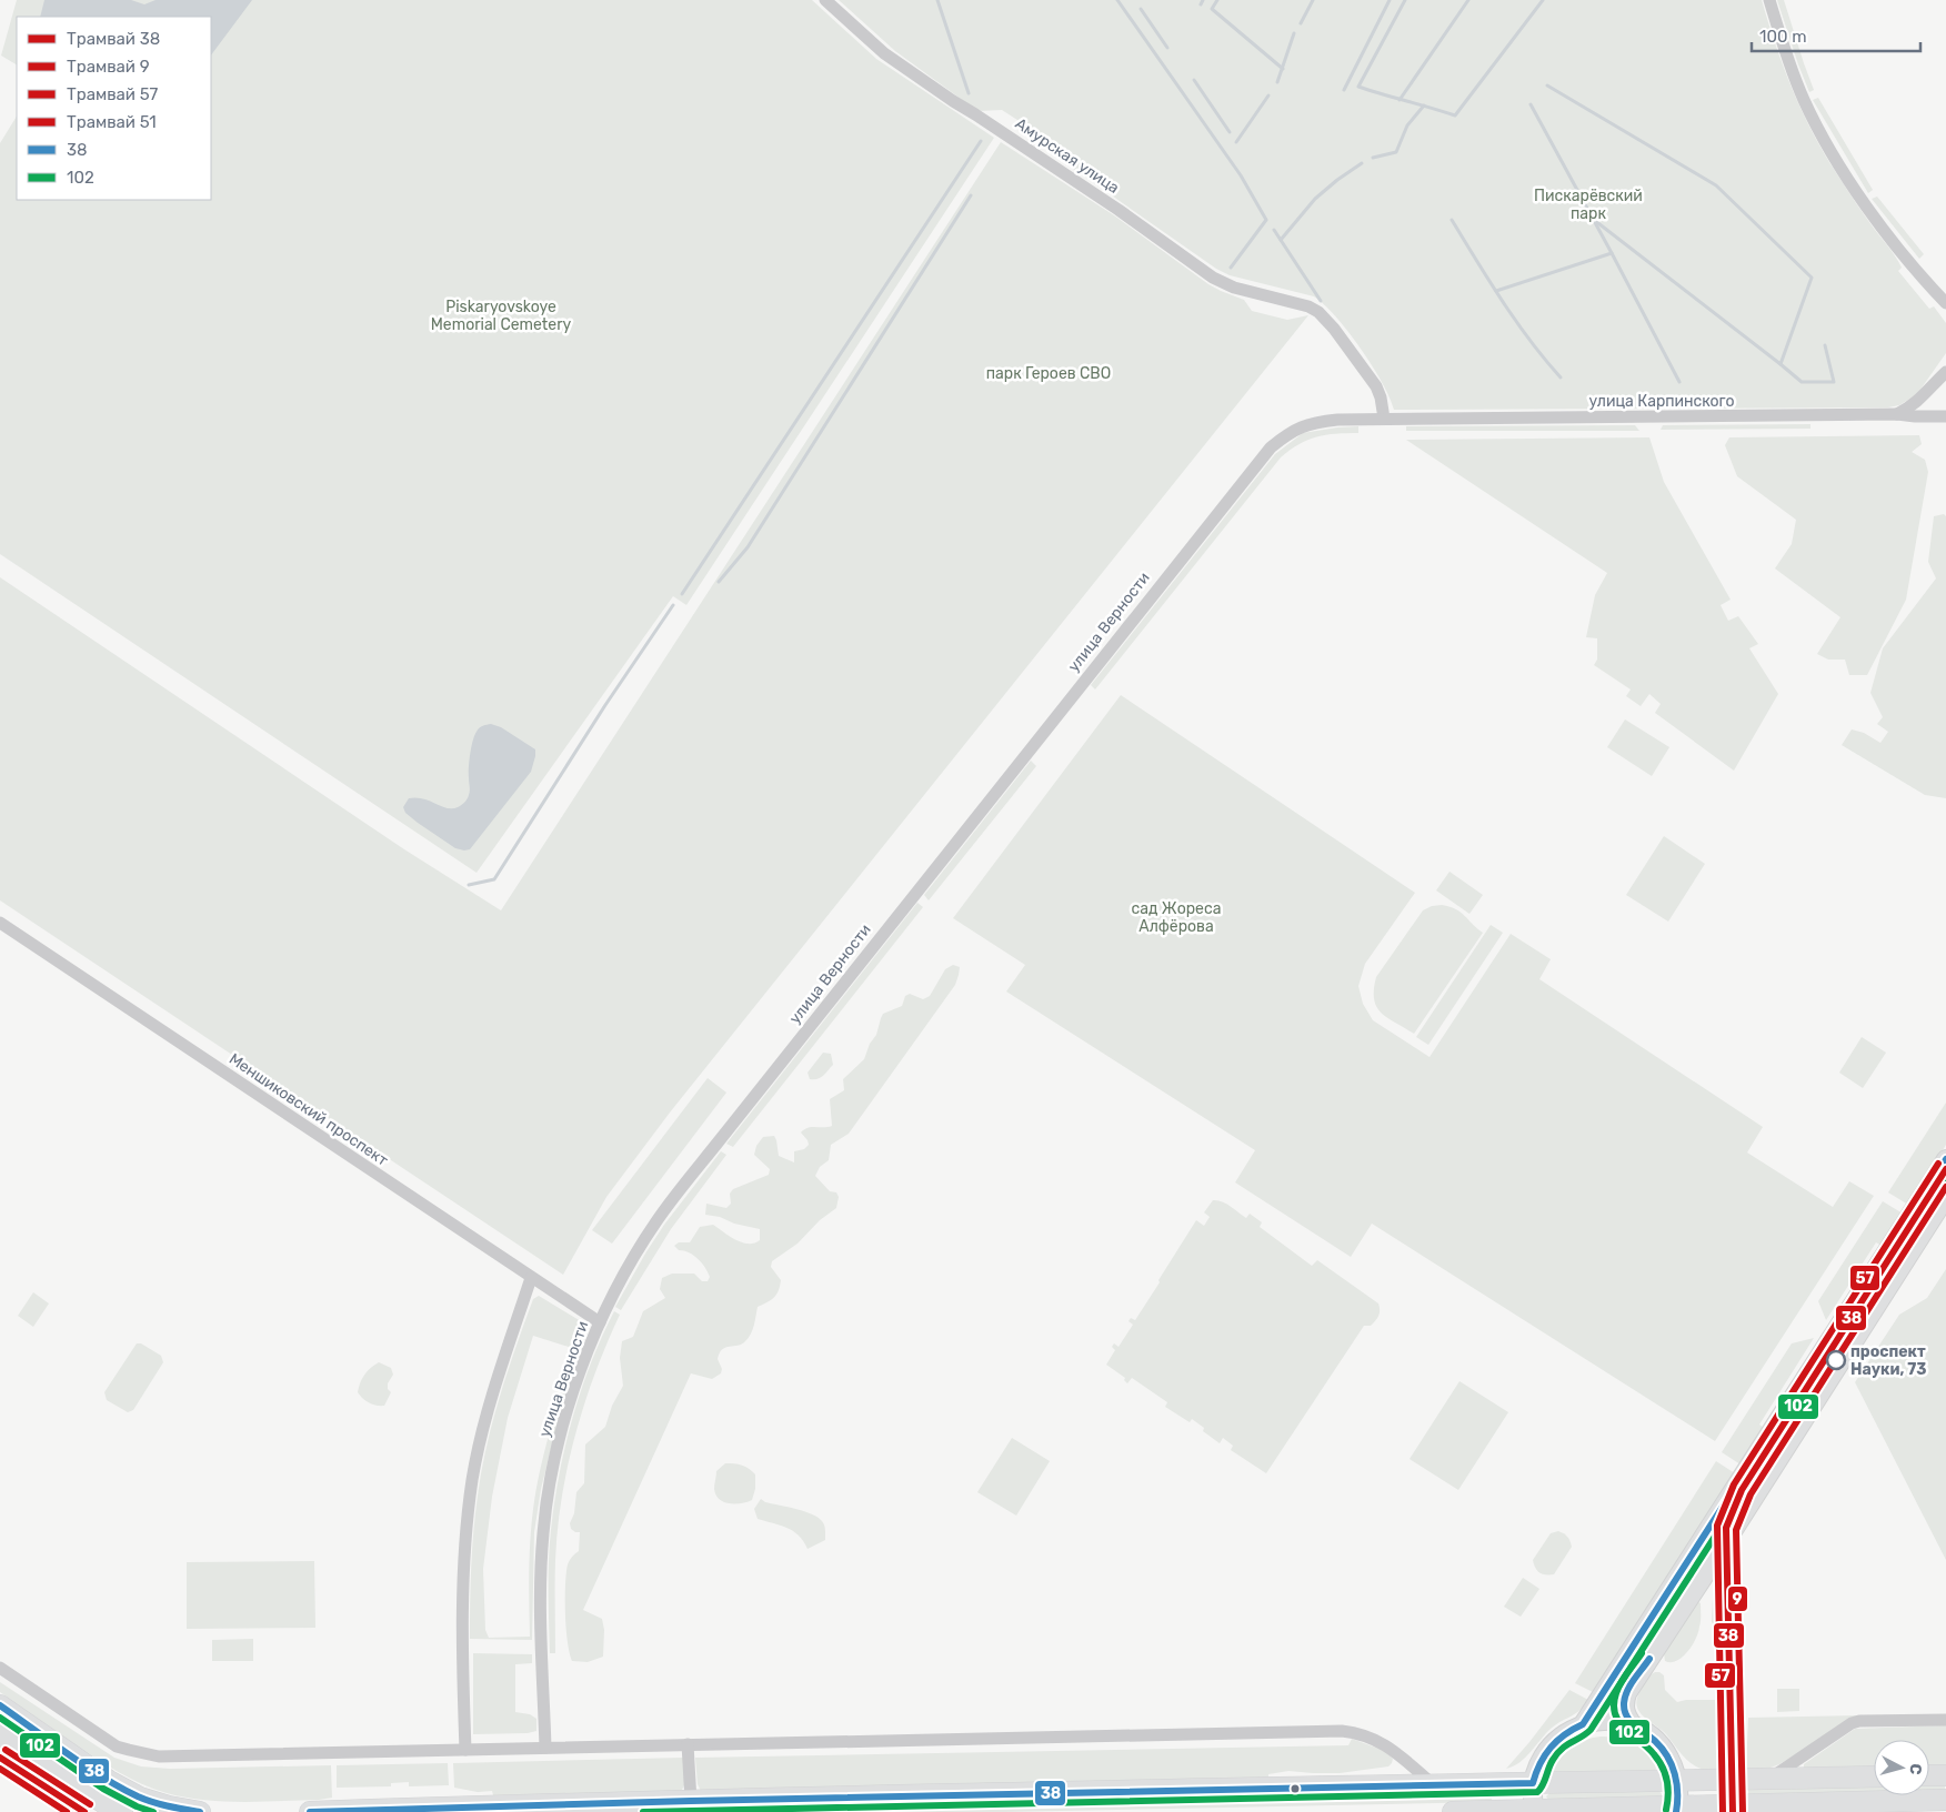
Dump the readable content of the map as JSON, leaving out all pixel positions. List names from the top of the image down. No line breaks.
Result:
{"streets":{"street":["Амурская улица","улица Карпинского","улица Верности","Меншиковский проспект"]},"crossings":[["Амурская улица","улица Верности"],["улица Карпинского","улица Верности"],["улица Верности","Меншиковский проспект"]],"parks":["Пискарёвский парк","Piskaryovskoye Memorial Cemetery","парк Героев СВО","сад Жореса Алфёрова"],"places":["проспект Науки, 73"],"lines":["transit line 38","tram line 57","tram line 38","transit line 102","tram line 9","tram line 51"],"legend":["Трамвай 38","Трамвай 9","Трамвай 57","Трамвай 51","38","102"],"scale_bar":"100 m","north":"right"}
